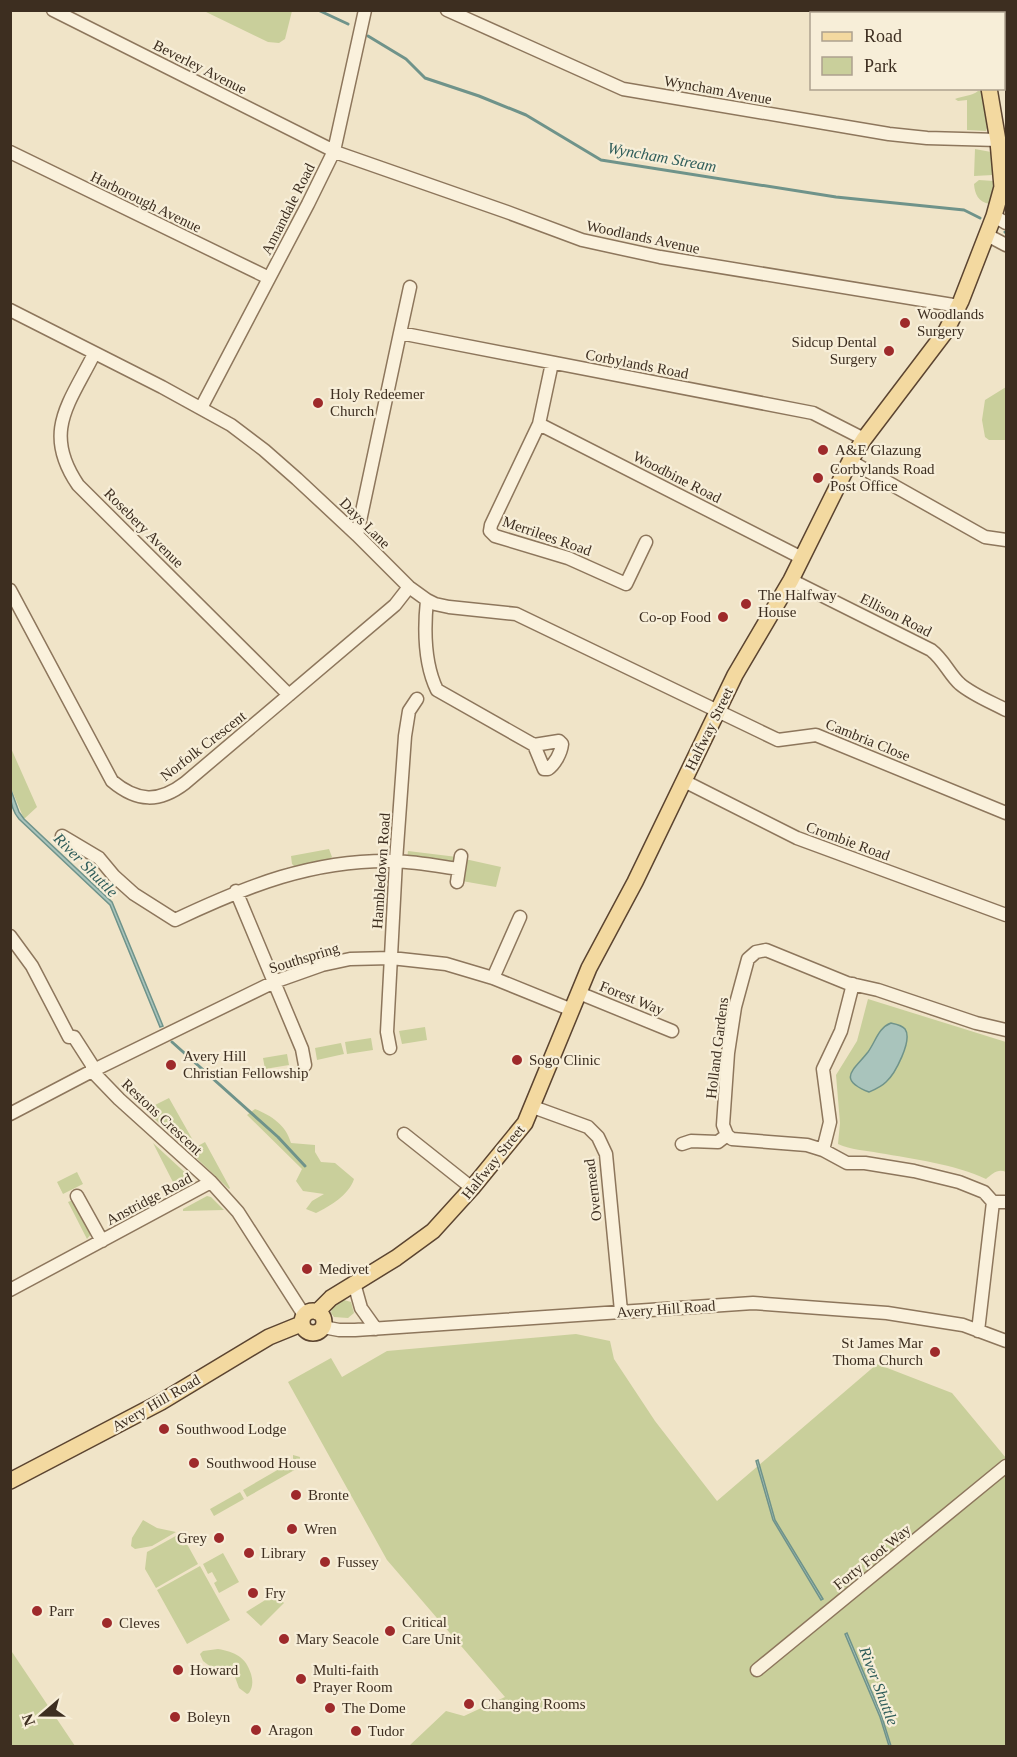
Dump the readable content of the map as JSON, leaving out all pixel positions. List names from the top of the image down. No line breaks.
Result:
{"streets":{"main road":["Halfway Street","Avery Hill Road"],"street":["Beverley Avenue","Wyncham Avenue","Harborough Avenue","Annandale Road","Woodlands Avenue","Corbylands Road","Woodbine Road","Days Lane","Rosebery Avenue","Merrilees Road","Ellison Road","Cambria Close","Norfolk Crescent","Crombie Road","Hambledown Road","Southspring","Forest Way","Holland Gardens","Restons Crescent","Overmead","Anstridge Road","Forty Foot Way"]},"crossings":[["Beverley Avenue","Annandale Road"],["Beverley Avenue","Woodlands Avenue"],["Wyncham Avenue","Halfway Street"],["Harborough Avenue","Annandale Road"],["Annandale Road","Woodlands Avenue"],["Annandale Road","Days Lane"],["Woodlands Avenue","Halfway Street"],["Corbylands Road","Halfway Street"],["Woodbine Road","Merrilees Road"],["Woodbine Road","Halfway Street"],["Days Lane","Rosebery Avenue"],["Days Lane","Halfway Street"],["Days Lane","Cambria Close"],["Days Lane","Norfolk Crescent"],["Rosebery Avenue","Norfolk Crescent"],["Ellison Road","Halfway Street"],["Halfway Street","Cambria Close"],["Halfway Street","Crombie Road"],["Halfway Street","Southspring"],["Halfway Street","Forest Way"],["Halfway Street","Restons Crescent"],["Halfway Street","Overmead"],["Halfway Street","Avery Hill Road"],["Hambledown Road","Southspring"],["Southspring","Restons Crescent"],["Restons Crescent","Anstridge Road"],["Restons Crescent","Avery Hill Road"],["Overmead","Avery Hill Road"]],"water":["Wyncham Stream","River Shuttle"],"places":["Woodlands Surgery","Sidcup Dental Surgery","Holy Redeemer Church","A&E Glazung","Corbylands Road Post Office","The Halfway House","Co-op Food","Sogo Clinic","Avery Hill Christian Fellowship","Medivet","St James Mar Thoma Church","Southwood Lodge","Southwood House","Bronte","Wren","Grey","Library","Fussey","Fry","Parr","Cleves","Critical Care Unit","Mary Seacole","Howard","Multi-faith Prayer Room","Changing Rooms","The Dome","Boleyn","Aragon","Tudor"],"legend":["Road","Park"],"north":"left"}
